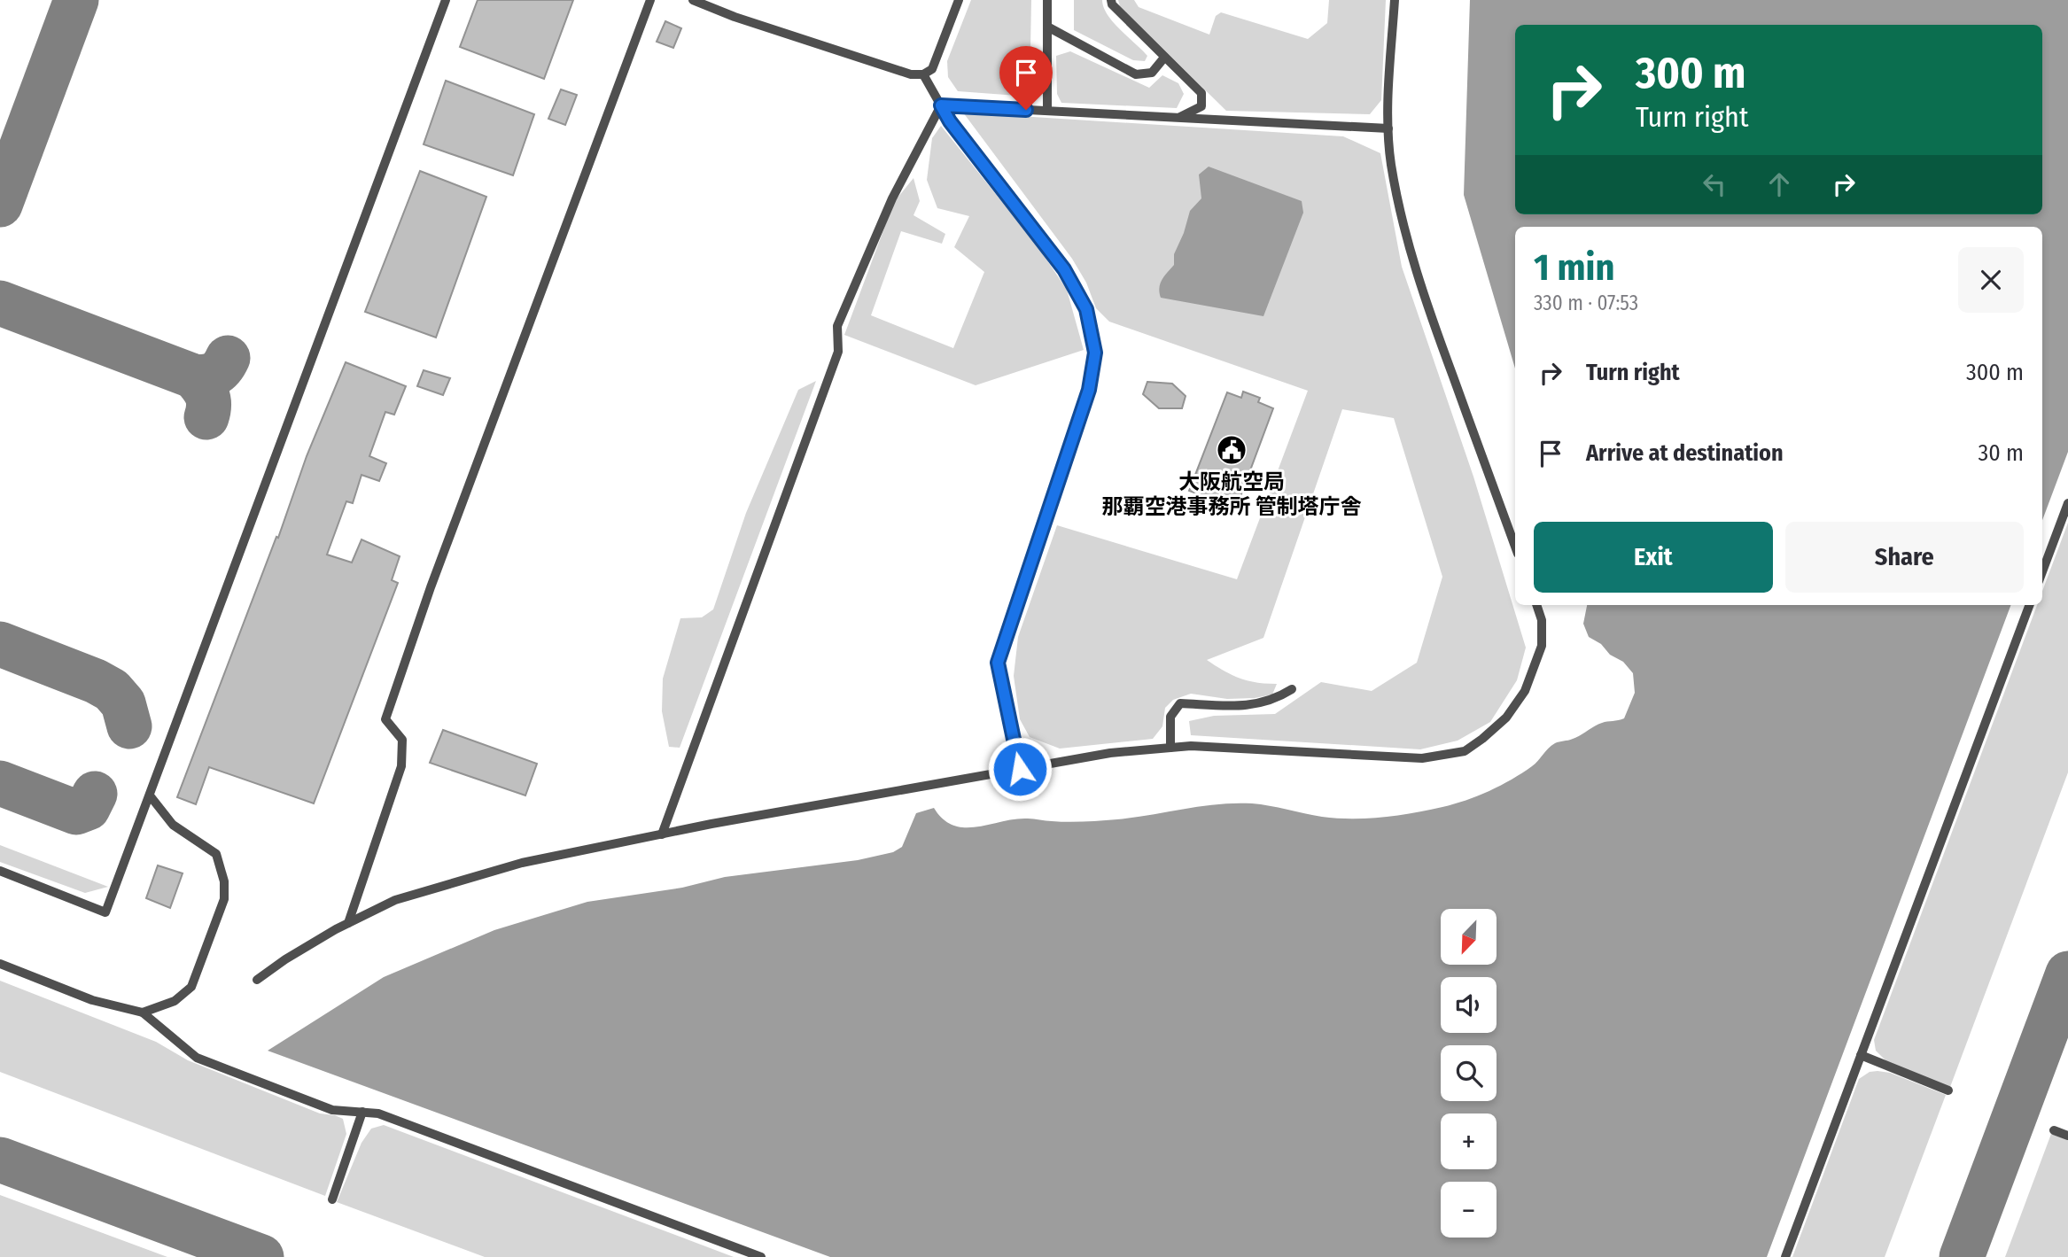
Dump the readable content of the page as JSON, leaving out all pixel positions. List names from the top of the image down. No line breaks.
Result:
{"places":{"public building":["大阪航空局 那覇空港事務所 管制塔庁舎"]},"north":"bottom left","page":{"turn":["300 m","Turn right"],"heading":["1 min","330 m · 07:53"],"list":[{"name":"Turn right","value":"300 m"},{"name":"Arrive at destination","value":"30 m"}],"buttons":["Exit","Share"],"map_buttons":["+","−"]}}
